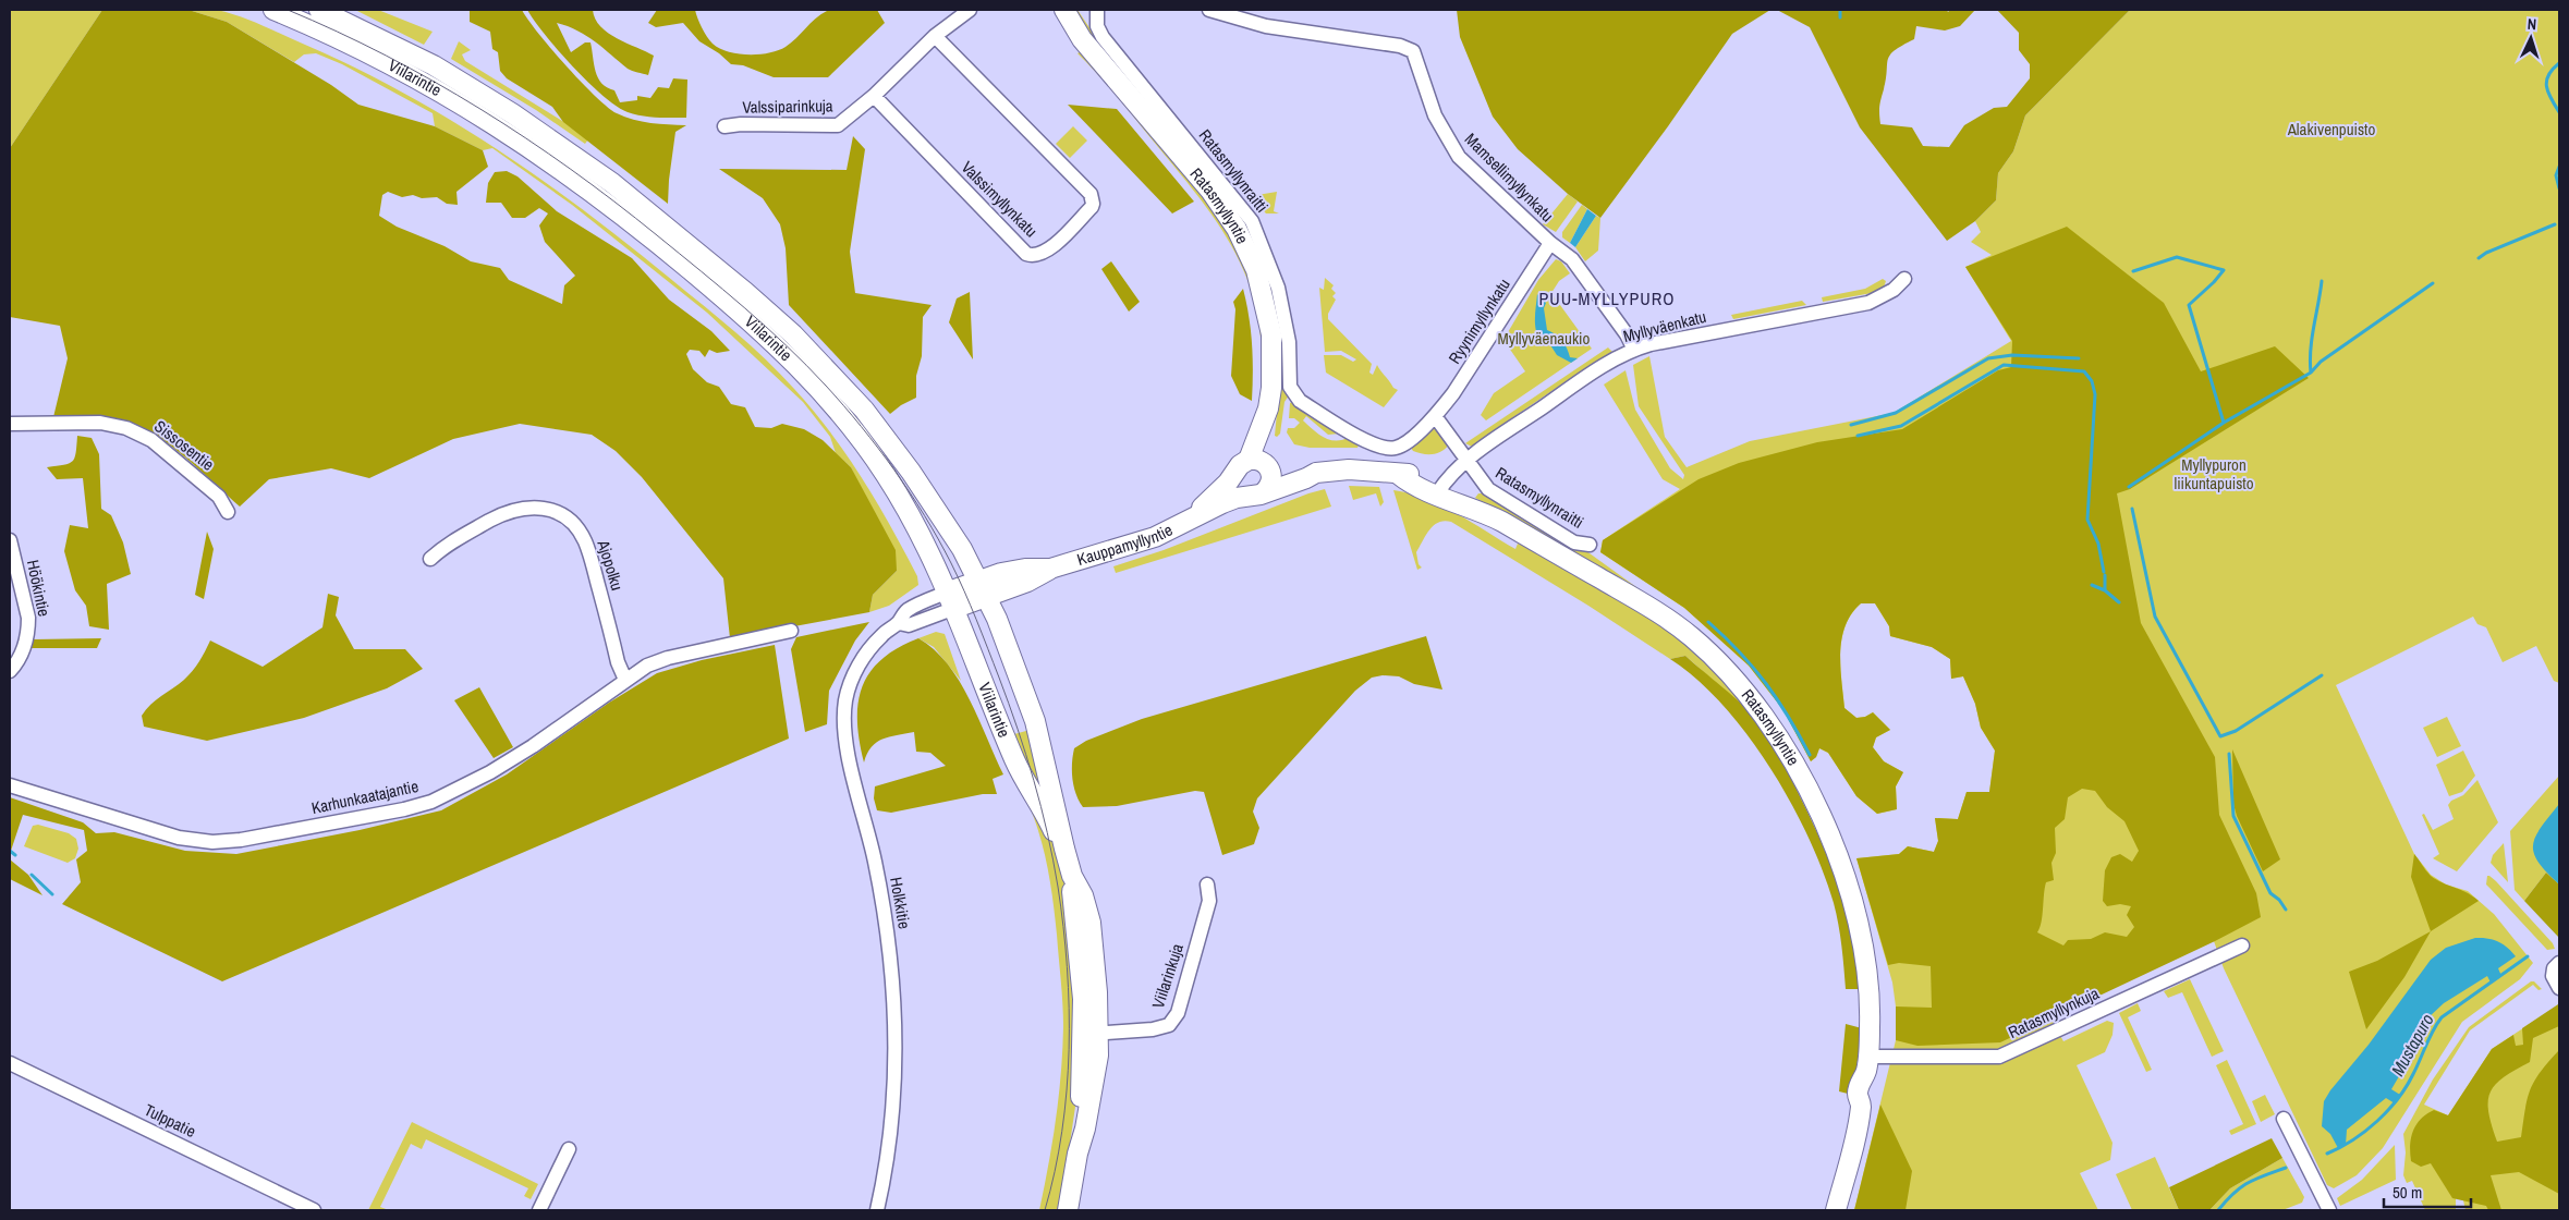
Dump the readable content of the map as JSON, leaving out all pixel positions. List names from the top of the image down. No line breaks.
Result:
{"streets":{"main road":["Viilarintie","Ratasmyllyntie","Kauppamyllyntie"],"street":["Valssiparinkuja","Ratasmyllynraitti","Mamsellimyllynkatu","Valssimyllynkatu","Ryynimyllynkatu","Myllyväenkatu","Sissosentie","Ajopolku","Höökintie","Karhunkaatajantie","Holkkitie","Viilarinkuja","Ratasmyllynkuja","Tulppatie"]},"crossings":[["Viilarintie","Kauppamyllyntie"],["Viilarintie","Holkkitie"],["Viilarintie","Viilarinkuja"],["Valssiparinkuja","Valssimyllynkatu"],["Ratasmyllynraitti","Ryynimyllynkatu"],["Ratasmyllynraitti","Myllyväenkatu"],["Mamsellimyllynkatu","Ryynimyllynkatu"],["Mamsellimyllynkatu","Myllyväenkatu"],["Ratasmyllyntie","Myllyväenkatu"],["Ratasmyllyntie","Kauppamyllyntie"],["Ratasmyllyntie","Ratasmyllynkuja"],["Kauppamyllyntie","Holkkitie"],["Ajopolku","Karhunkaatajantie"]],"districts":["PUU-MYLLYPURO"],"water":["Mustapuro"],"parks":["Alakivenpuisto","Myllyväenaukio","Myllypuron liikuntapuisto"],"scale_bar":"50 m","north":"top"}
